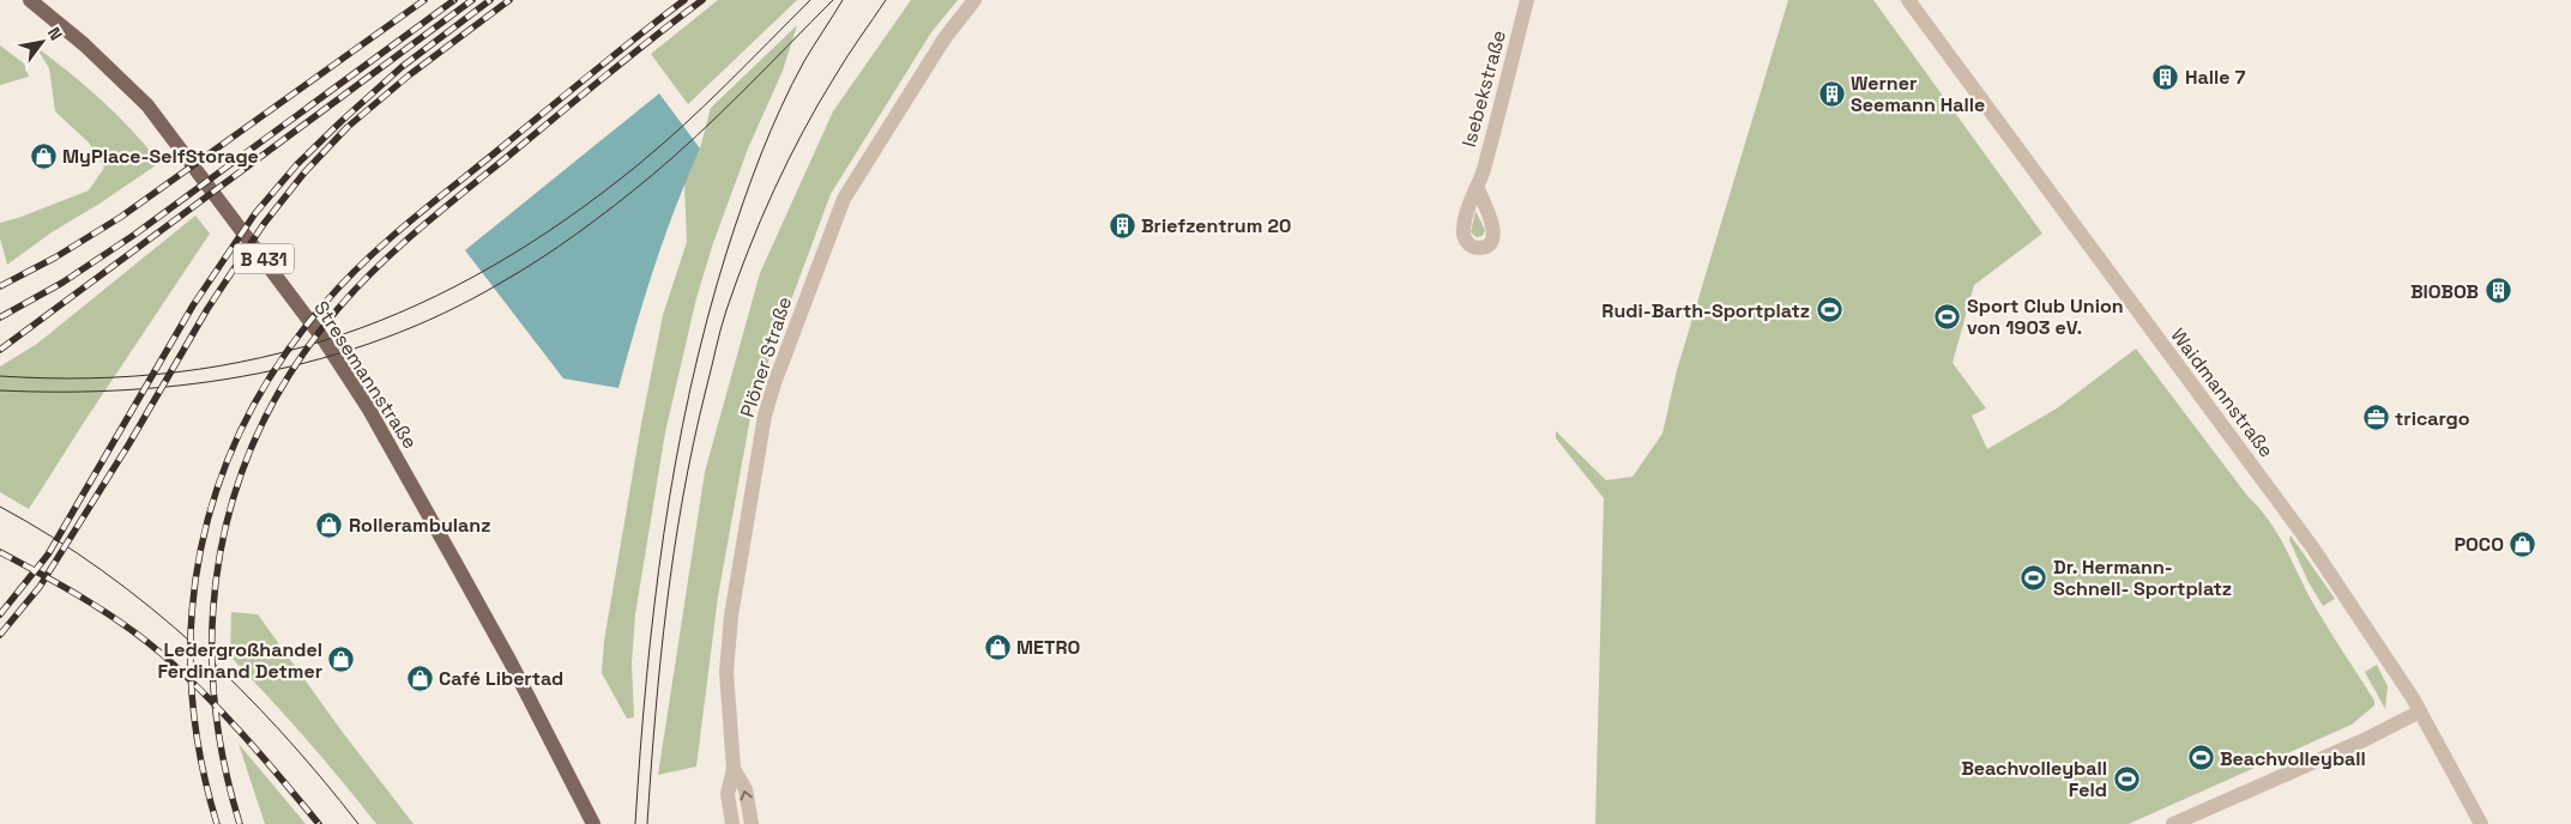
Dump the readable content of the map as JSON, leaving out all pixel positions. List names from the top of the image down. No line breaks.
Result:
{"streets":{"main road":["B 431","Stresemannstraße"],"street":["Isebekstraße","Plöner Straße","Waidmannstraße"]},"places":{"building":["Halle 7","Werner Seemann Halle","Briefzentrum 20","BIOBOB"],"shop":["MyPlace-SelfStorage","Rollerambulanz","POCO","METRO","Ledergroßhandel Ferdinand Detmer","Café Libertad"],"sports":["Rudi-Barth-Sportplatz","Sport Club Union von 1903 eV.","Dr. Hermann- Schnell- Sportplatz","Beachvolleyball","Beachvolleyball Feld"],"office":["tricargo"]},"north":"top right"}
